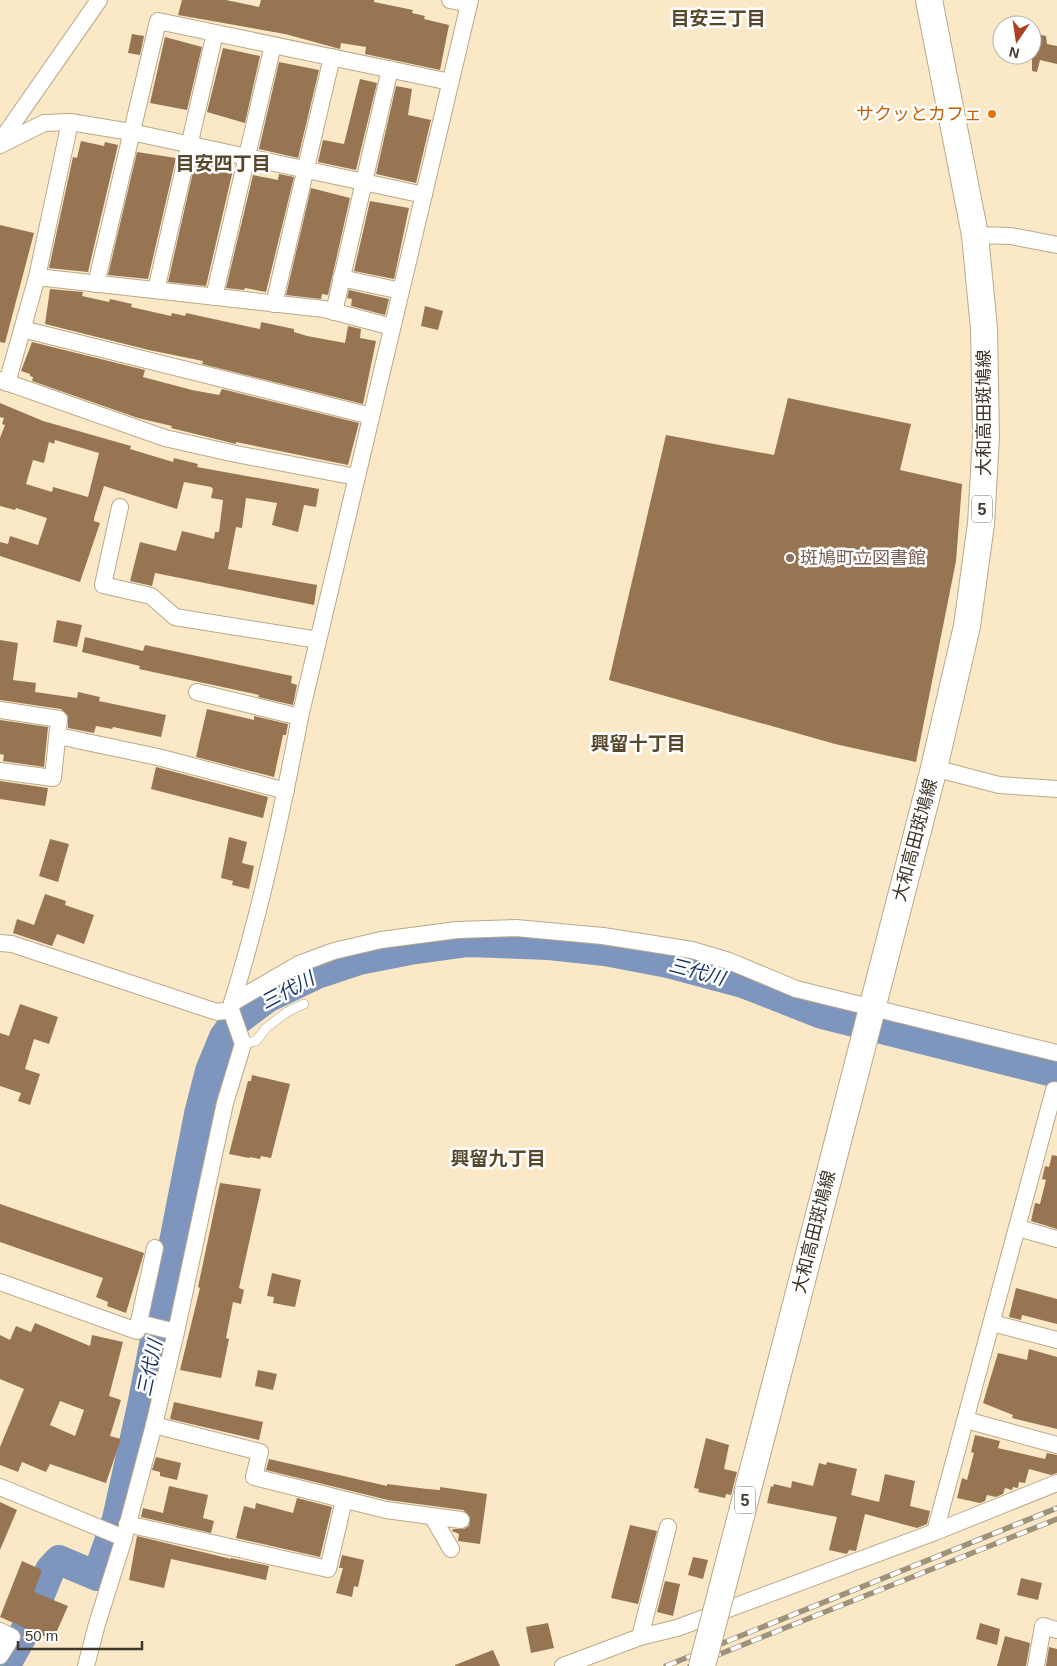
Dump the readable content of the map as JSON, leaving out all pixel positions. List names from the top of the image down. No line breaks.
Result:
{"streets":{"main road":["大和高田斑鳩線","5"]},"districts":["目安三丁目","目安四丁目","興留十丁目","興留九丁目"],"water":["三代川"],"places":["サクッとカフェ","斑鳩町立図書館"],"scale_bar":"50 m","north":"bottom"}
